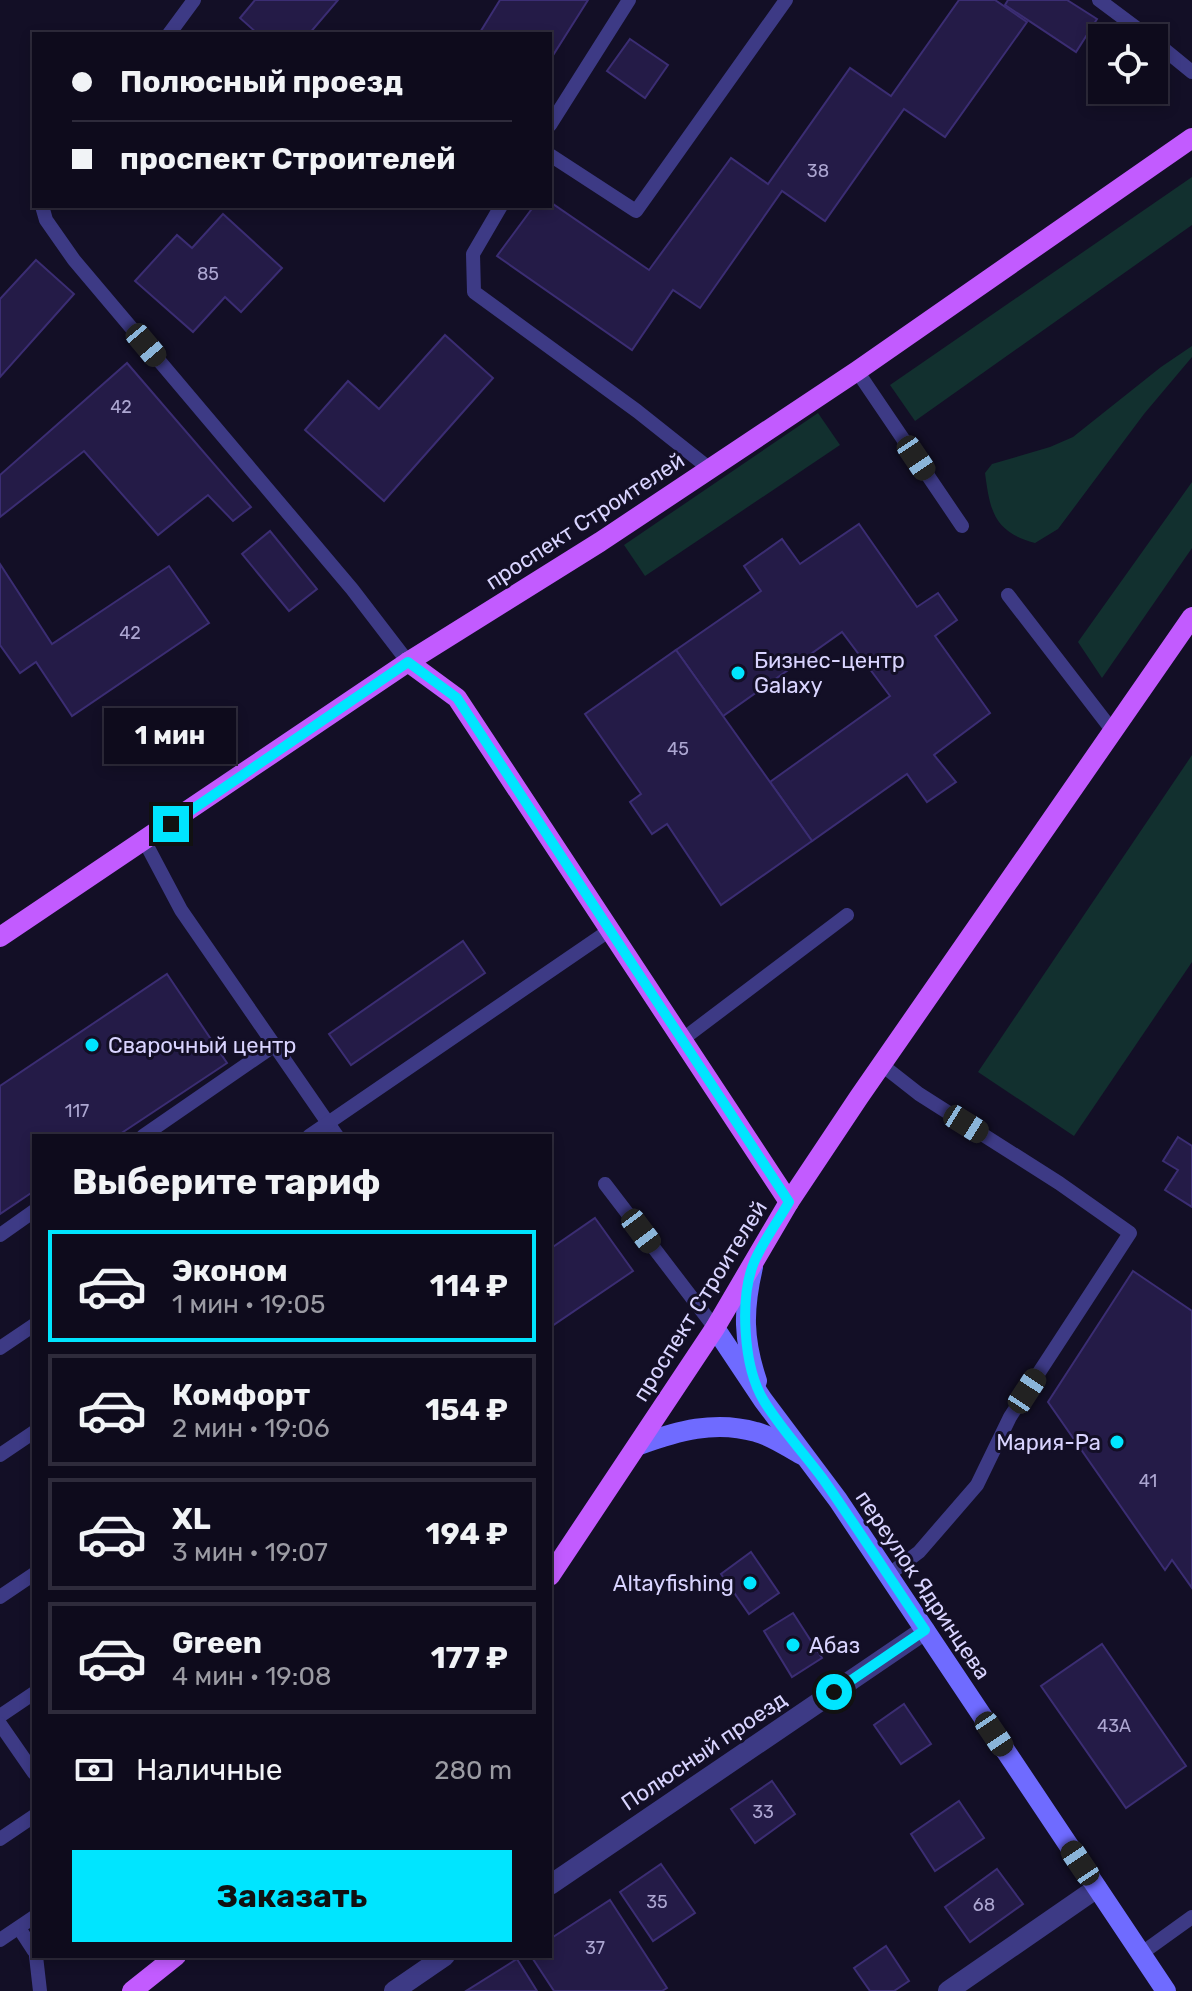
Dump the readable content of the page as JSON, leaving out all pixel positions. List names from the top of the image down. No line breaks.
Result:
{"streets":{"main road":["проспект Строителей"],"street":["переулок Ядринцева","Полюсный проезд"]},"crossings":[["проспект Строителей","переулок Ядринцева"],["переулок Ядринцева","Полюсный проезд"]],"places":["Бизнес-центр Galaxy","Сварочный центр","Мария-Ра","Altayfishing","Абаз"],"house_numbers":["38","85","42","42","45","117","41","43А","33","35","68","37"],"page":{"banner":["Полюсный проезд","проспект Строителей"],"bubble":"1 мин","heading":"Выберите тариф","list":[{"name":"Эконом","note":"1 мин · 19:05","value":"114 ₽"},{"name":"Комфорт","note":"2 мин · 19:06","value":"154 ₽"},{"name":"XL","note":"3 мин · 19:07","value":"194 ₽"},{"name":"Green","note":"4 мин · 19:08","value":"177 ₽"}],"pay":["Наличные","280 m"],"buttons":"Заказать"}}
